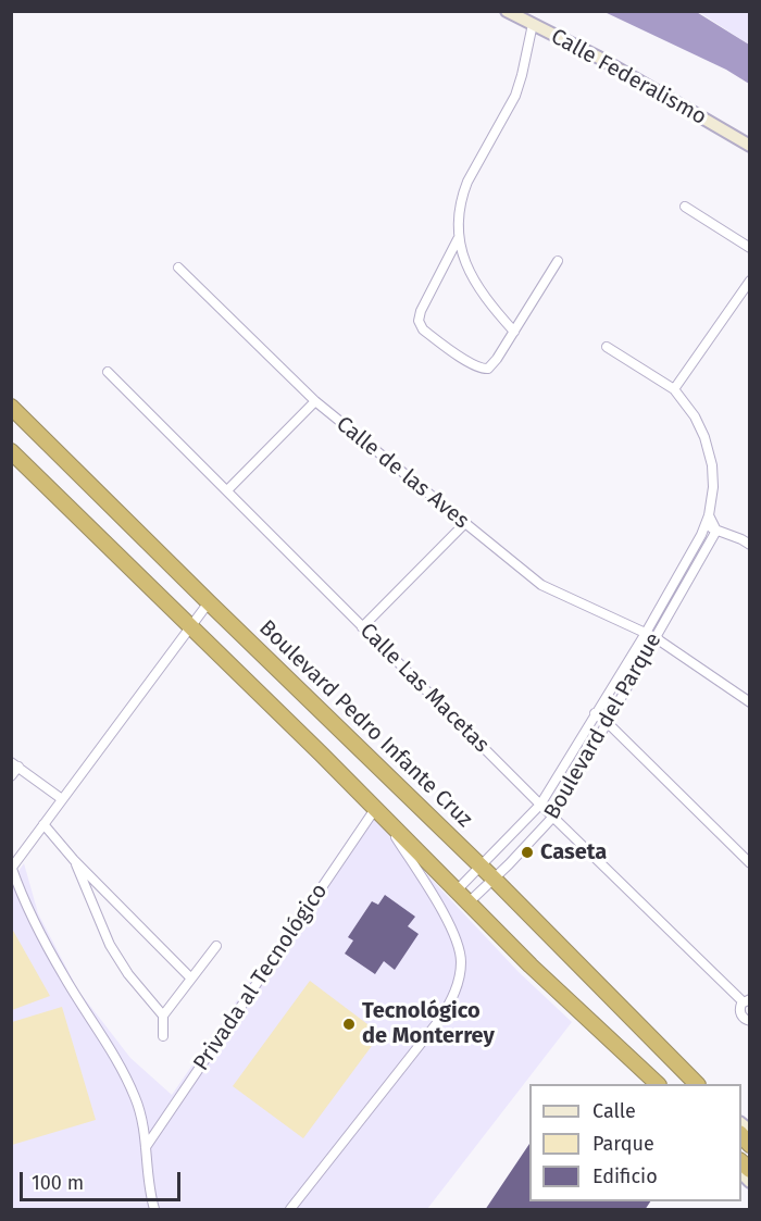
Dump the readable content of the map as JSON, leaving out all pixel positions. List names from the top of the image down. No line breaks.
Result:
{"streets":{"highway":["Boulevard Pedro Infante Cruz"],"main road":["Calle Federalismo"],"street":["Calle de las Aves","Calle Las Macetas","Boulevard del Parque","Privada al Tecnológico"]},"crossings":[["Calle de las Aves","Boulevard del Parque"],["Calle Las Macetas","Boulevard del Parque"],["Boulevard Pedro Infante Cruz","Boulevard del Parque"]],"places":["Caseta","Tecnológico de Monterrey"],"legend":["Calle","Parque","Edificio"],"scale_bar":"100 m"}
